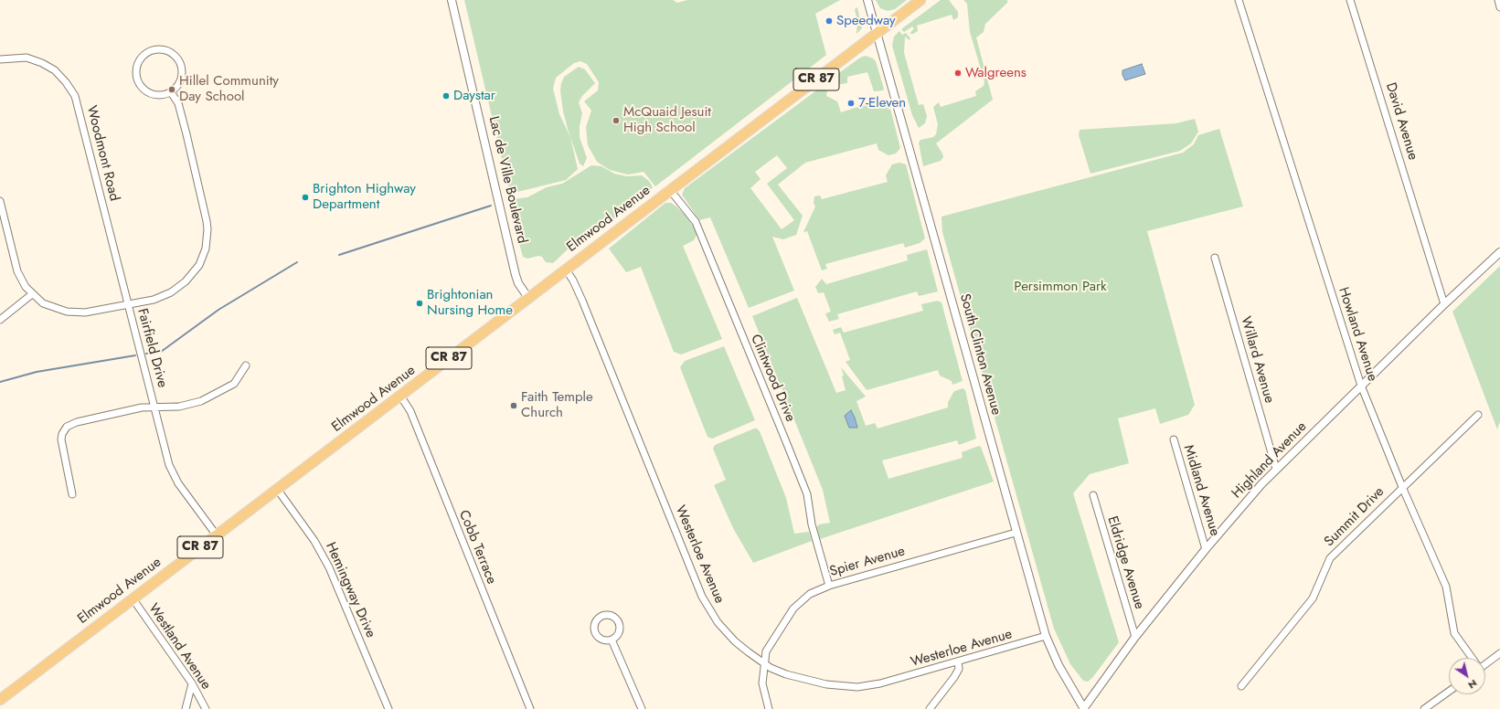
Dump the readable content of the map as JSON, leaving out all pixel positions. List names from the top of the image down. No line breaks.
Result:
{"streets":{"main road":["CR 87","Elmwood Avenue"],"street":["David Avenue","Woodmont Road","Lac de Ville Boulevard","Howland Avenue","Fairfield Drive","South Clinton Avenue","Willard Avenue","Clintwood Drive","Highland Avenue","Midland Avenue","Summit Drive","Cobb Terrace","Westerloe Avenue","Spier Avenue","Eldridge Avenue","Hemingway Drive","Westland Avenue"]},"crossings":[["David Avenue","Highland Avenue"],["Woodmont Road","Fairfield Drive"],["Lac de Ville Boulevard","Elmwood Avenue"],["Elmwood Avenue","Fairfield Drive"],["Elmwood Avenue","South Clinton Avenue"],["Elmwood Avenue","Clintwood Drive"],["Elmwood Avenue","Cobb Terrace"],["Elmwood Avenue","Westerloe Avenue"],["Elmwood Avenue","Hemingway Drive"],["Elmwood Avenue","Westland Avenue"],["Howland Avenue","Highland Avenue"],["Howland Avenue","Summit Drive"],["South Clinton Avenue","Highland Avenue"],["South Clinton Avenue","Westerloe Avenue"],["South Clinton Avenue","Spier Avenue"],["Willard Avenue","Highland Avenue"],["Clintwood Drive","Spier Avenue"],["Highland Avenue","Midland Avenue"],["Highland Avenue","Eldridge Avenue"],["Westerloe Avenue","Spier Avenue"]],"parks":["Persimmon Park"],"places":["Speedway","Walgreens","Hillel Community Day School","Daystar","7-Eleven","McQuaid Jesuit High School","Brighton Highway Department","Brightonian Nursing Home","Faith Temple Church"],"north":"bottom right"}
